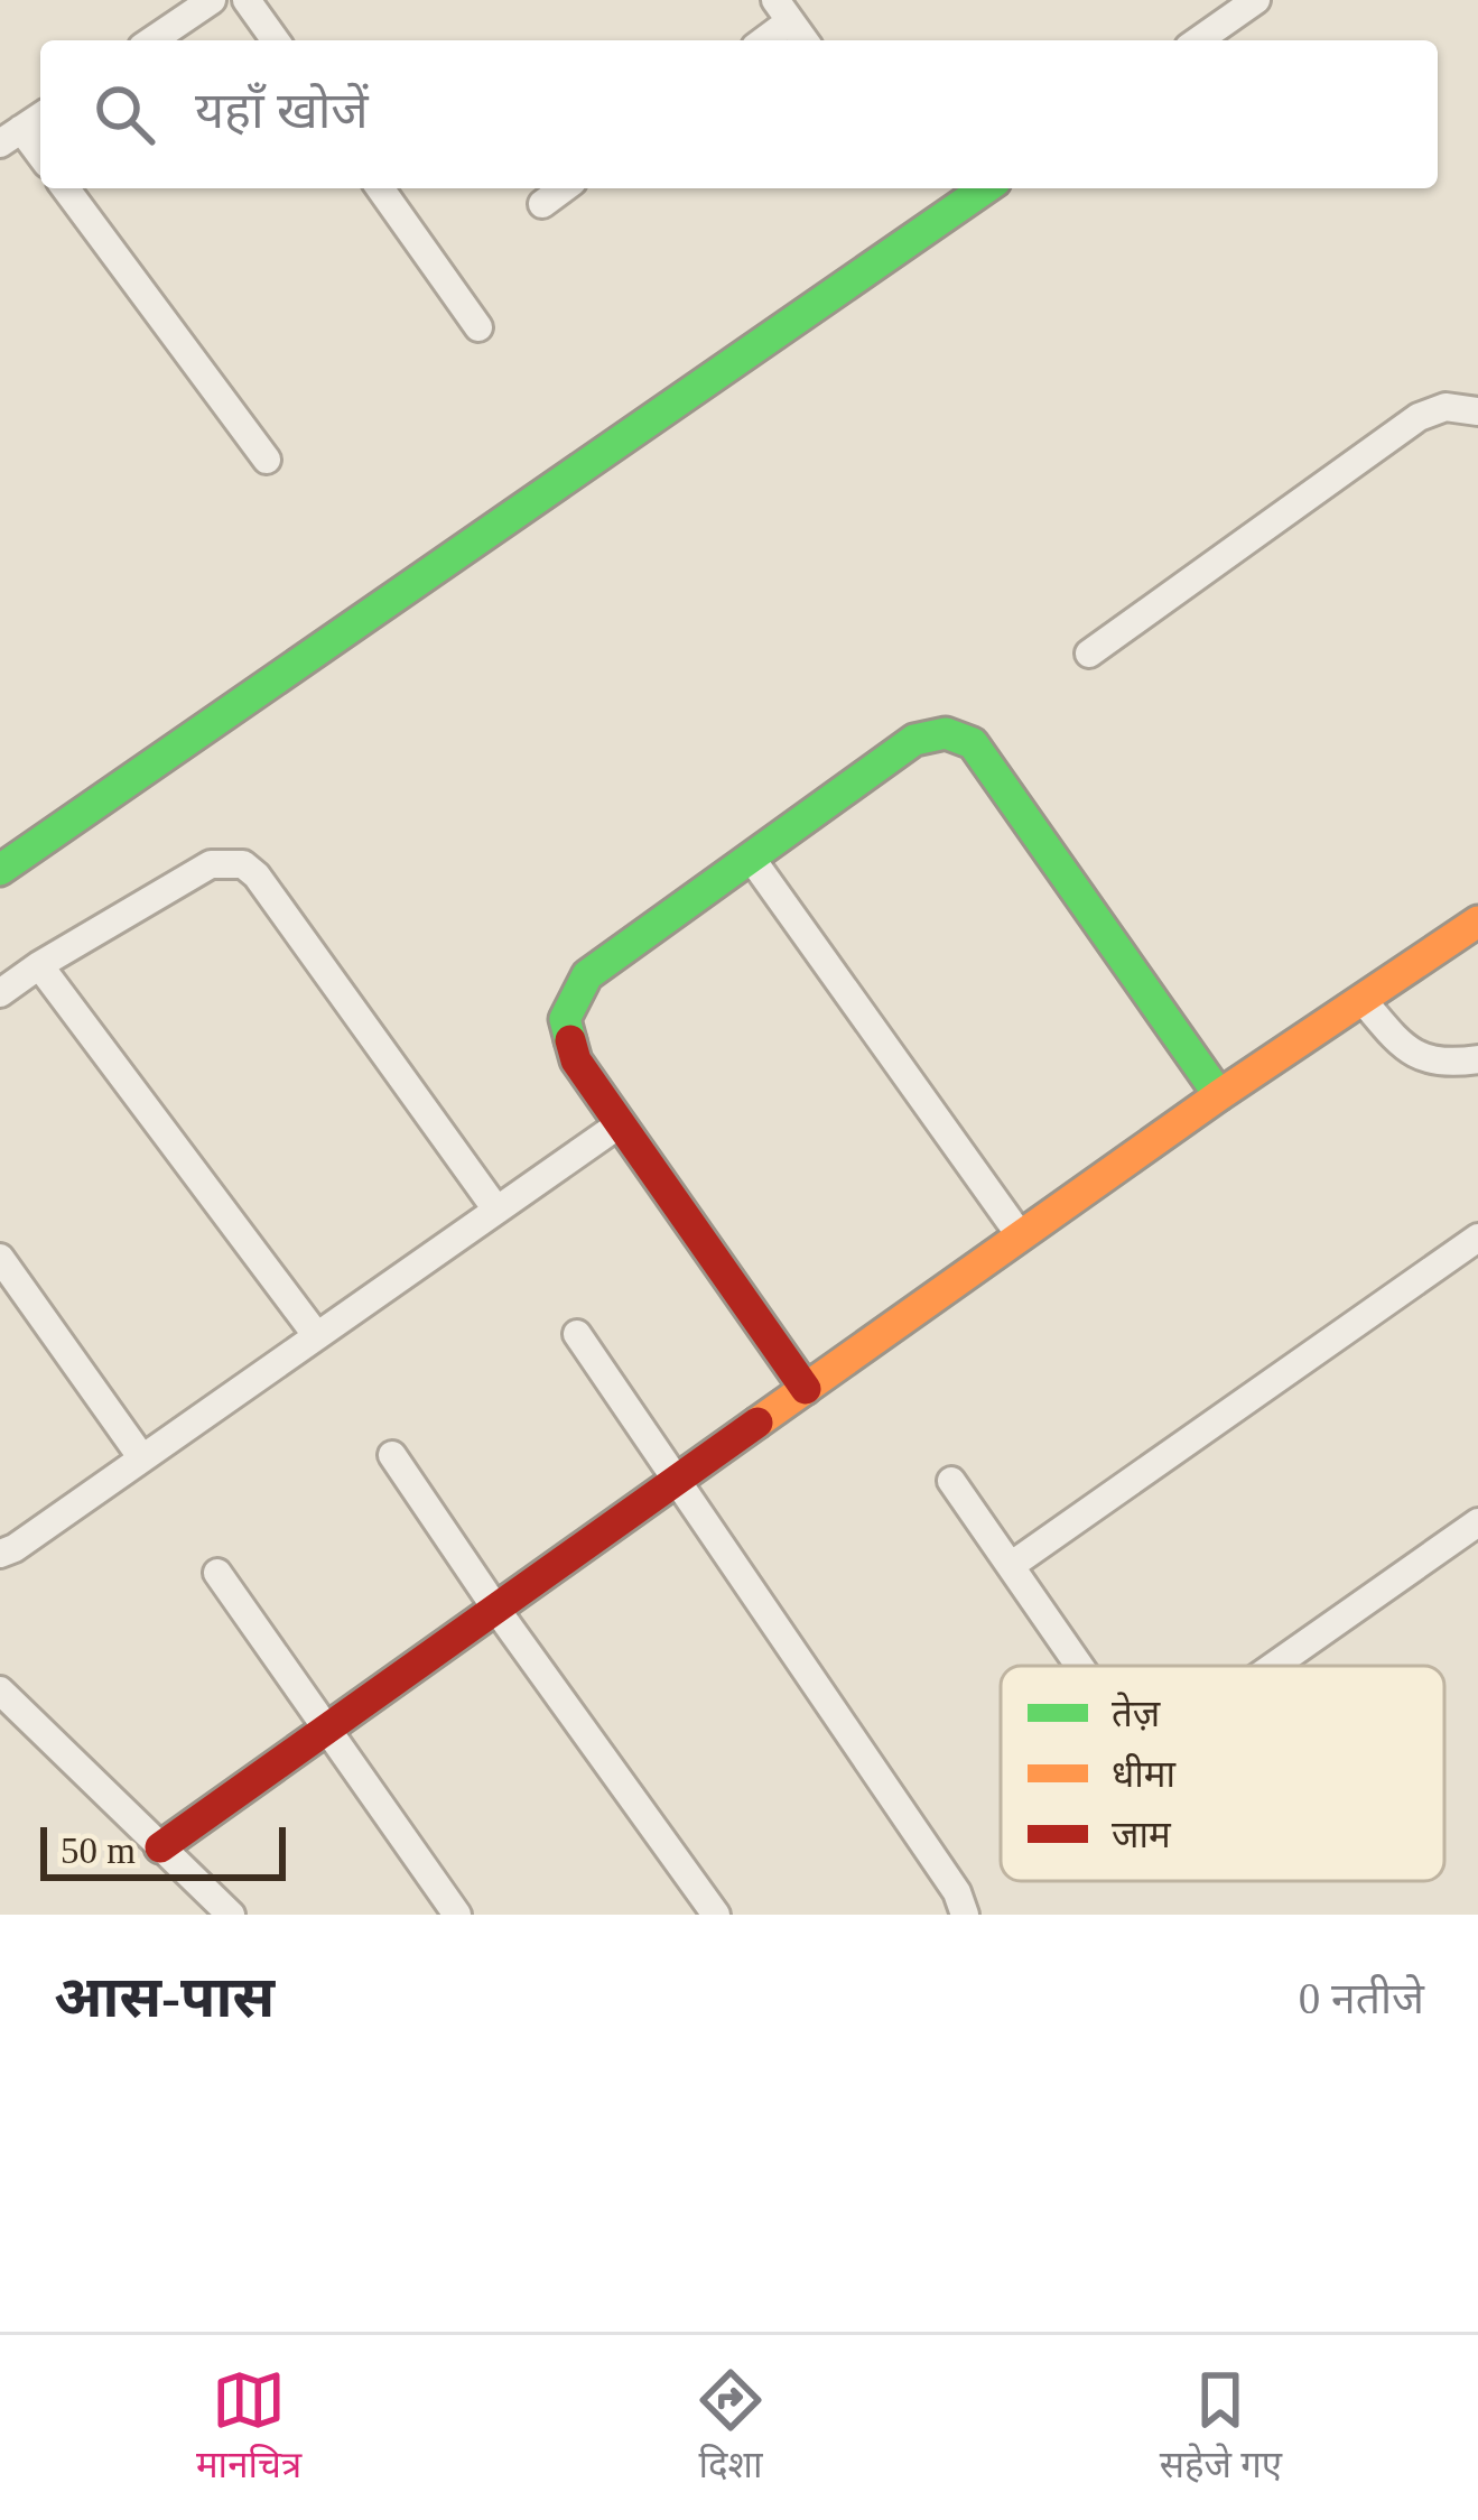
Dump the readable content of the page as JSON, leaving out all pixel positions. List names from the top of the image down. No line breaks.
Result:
{"legend":["तेज़","धीमा","जाम"],"scale_bar":"50 m","page":{"search":"यहाँ खोजें","scale":"50 m","heading":["आस-पास","0 नतीजे"],"nav":["मानचित्र","दिशा","सहेजे गए"]}}
